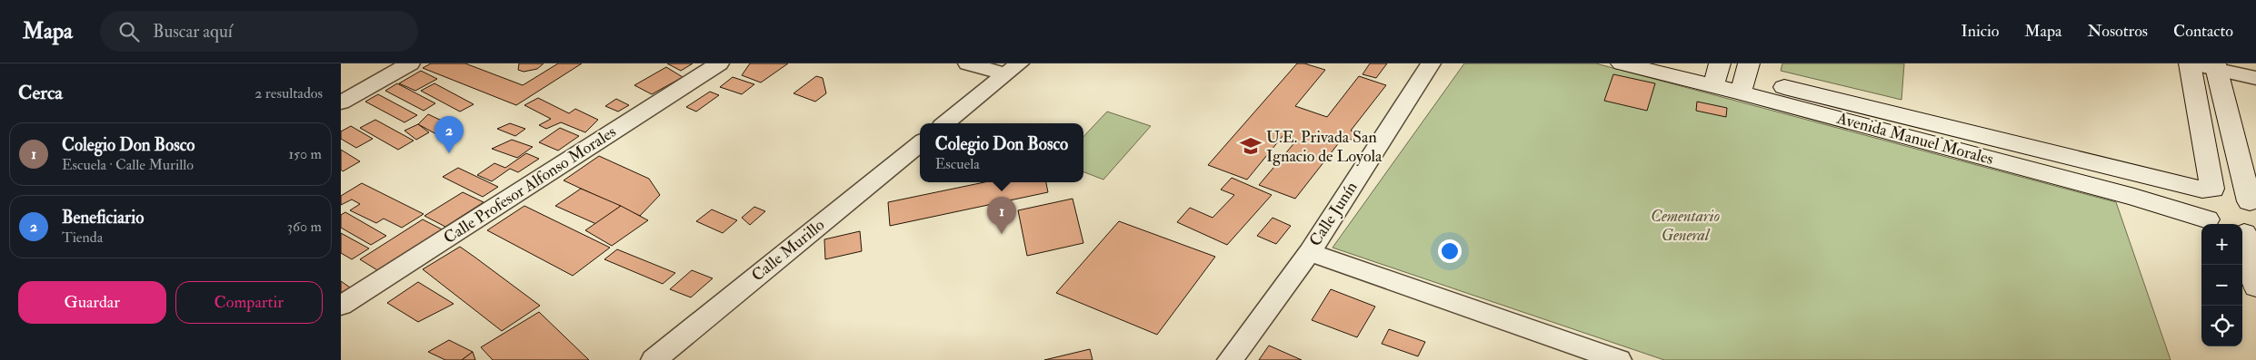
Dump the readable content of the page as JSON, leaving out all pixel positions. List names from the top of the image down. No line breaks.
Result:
{"streets":{"street":["Avenida Manuel Morales","Calle Profesor Alfonso Morales","Calle Junín","Calle Murillo"]},"parks":["Cementario General"],"places":{"school or university":["U.E. Privada San Ignacio de Loyola"]},"page":{"header":"Mapa","search":"Buscar aquí","nav":["Inicio","Mapa","Nosotros","Contacto"],"heading":["Cerca","2 resultados"],"pins":["2","1"],"list":[{"mark":"1","name":"Colegio Don Bosco","note":"Escuela · Calle Murillo","value":"150 m"},{"mark":"2","name":"Beneficiario","note":"Tienda","value":"360 m"}],"popup":["Colegio Don Bosco","Escuela"],"map_buttons":["+","−"],"buttons":["Guardar","Compartir"]}}
